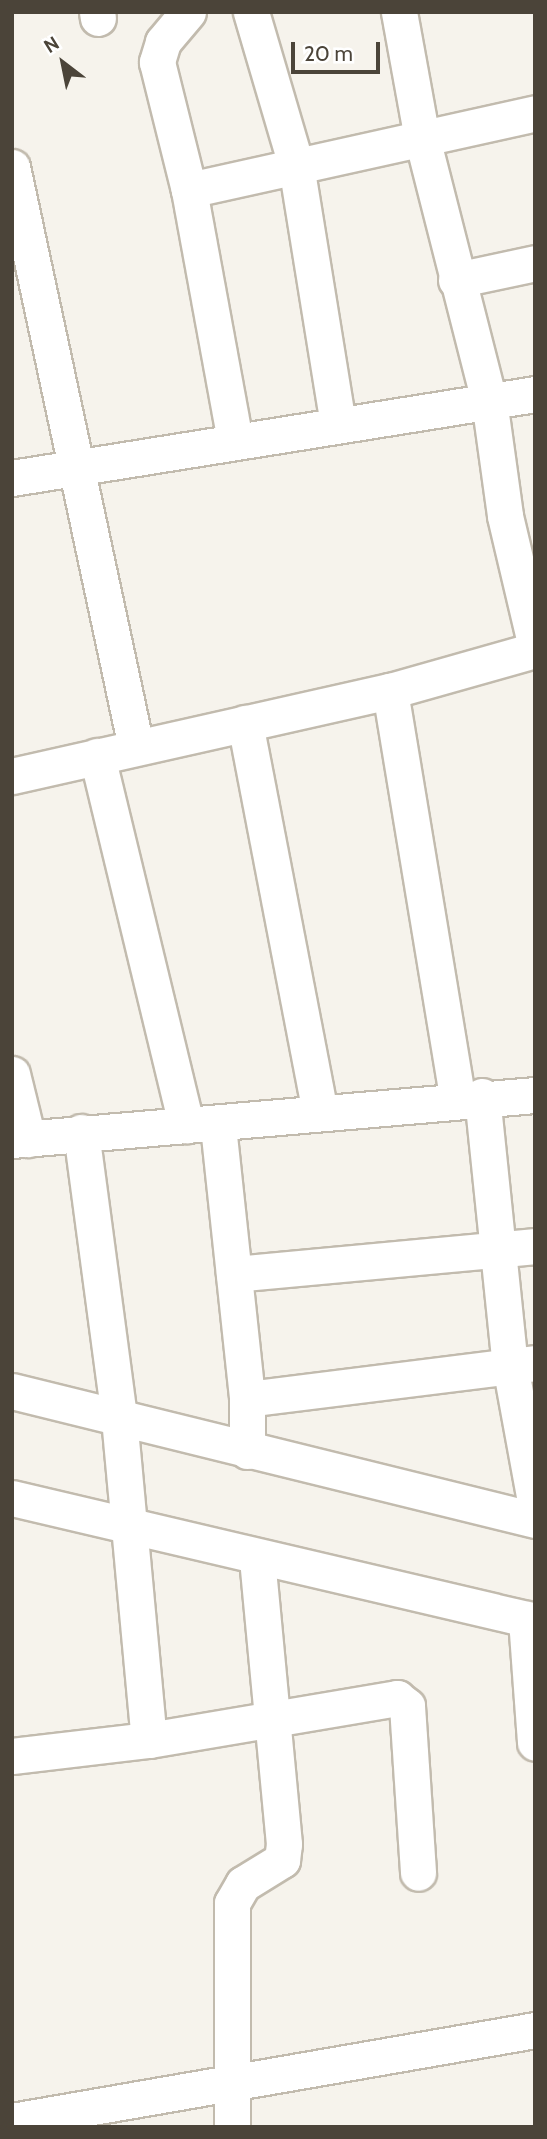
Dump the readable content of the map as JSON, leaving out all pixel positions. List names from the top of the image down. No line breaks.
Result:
{"scale_bar":"20 m","north":"top left"}
